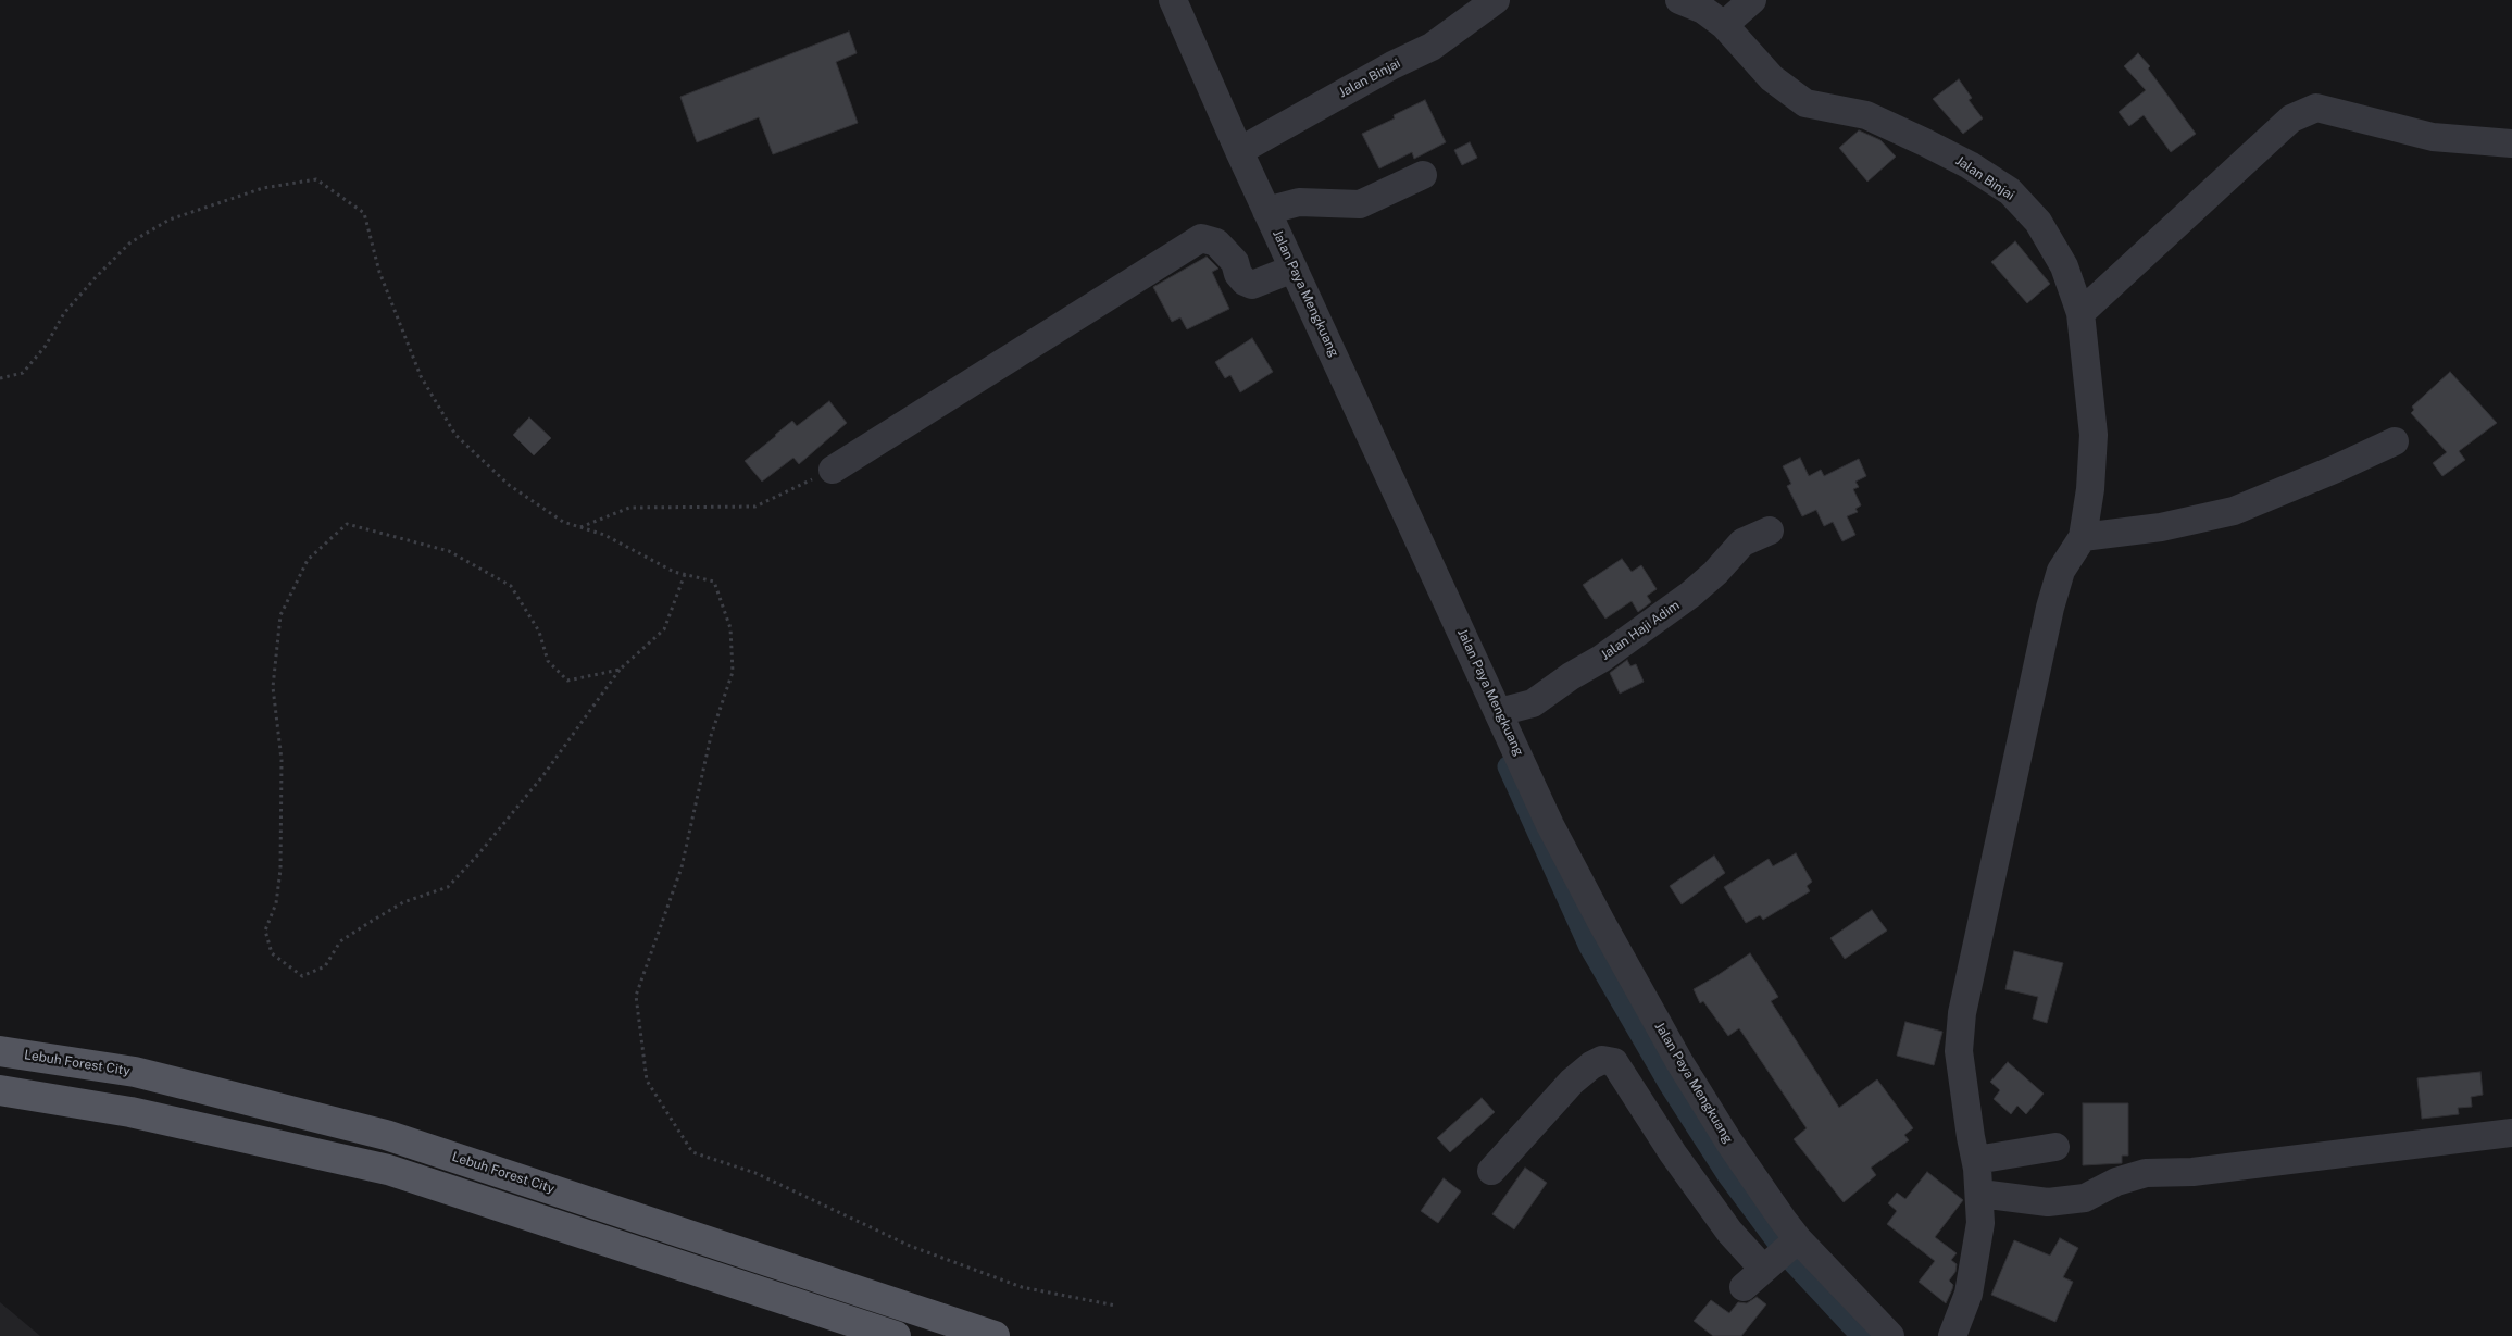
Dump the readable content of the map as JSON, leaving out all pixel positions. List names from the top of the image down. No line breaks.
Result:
{"streets":{"main road":["Lebuh Forest City"],"street":["Jalan Binjai","Jalan Paya Mengkuang","Jalan Haji Adim"]},"crossings":[["Jalan Binjai","Jalan Paya Mengkuang"],["Jalan Paya Mengkuang","Jalan Haji Adim"]]}
